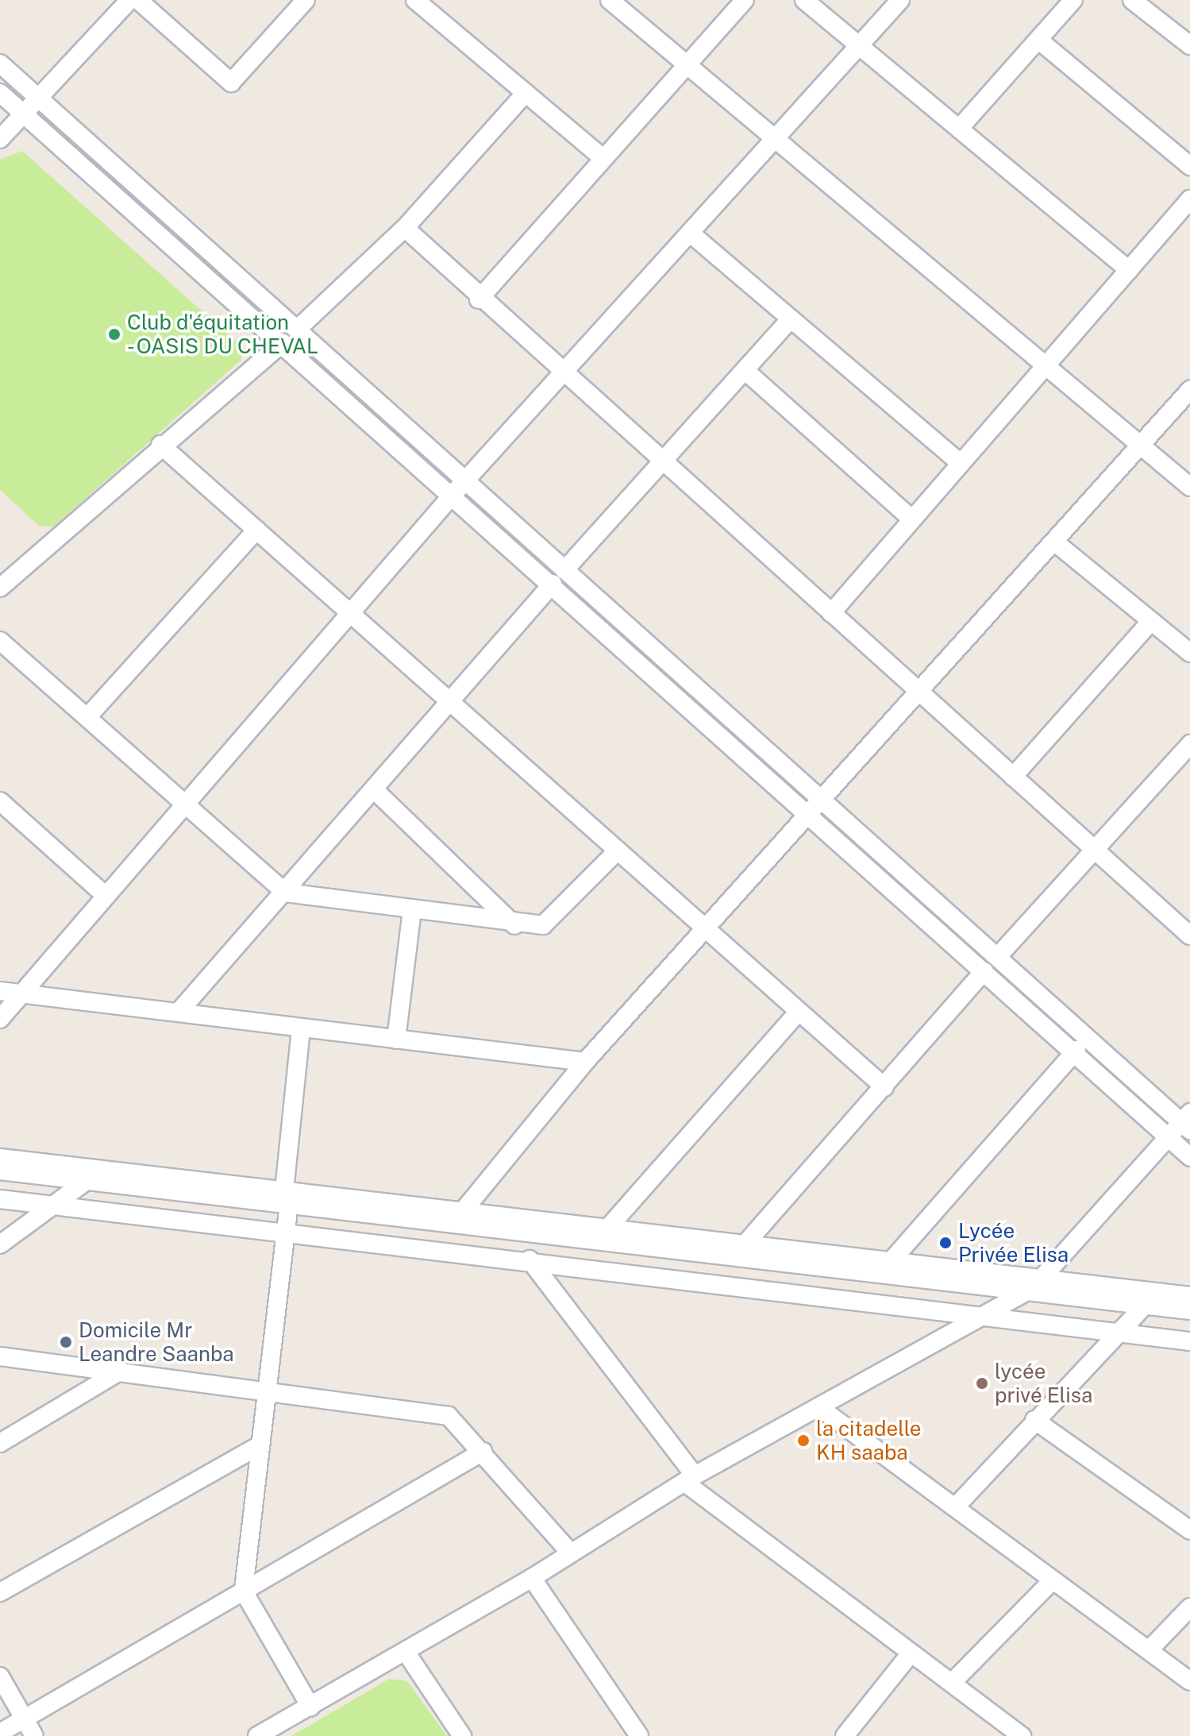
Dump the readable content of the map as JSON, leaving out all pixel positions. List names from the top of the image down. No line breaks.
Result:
{"places":["Club d'équitation - OASIS DU CHEVAL","Lycée Privée Elisa","Domicile Mr Leandre Saanba","lycée privé Elisa","la citadelle KH saaba"]}
